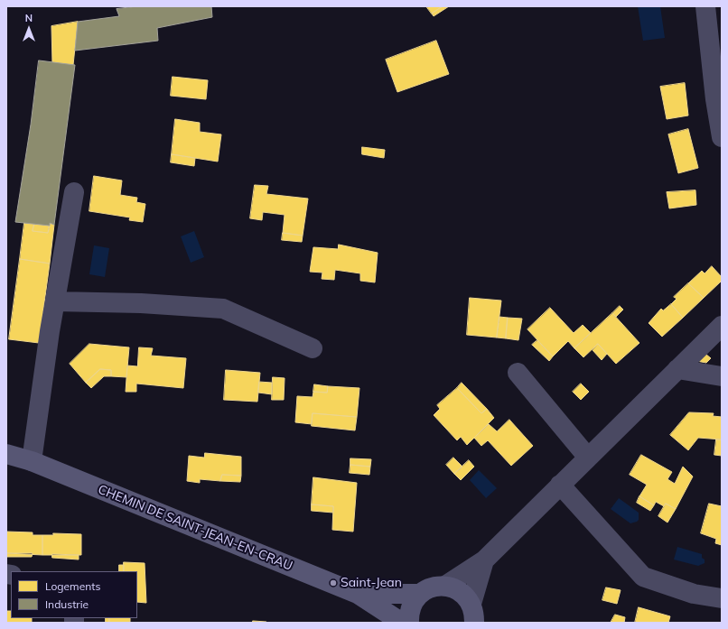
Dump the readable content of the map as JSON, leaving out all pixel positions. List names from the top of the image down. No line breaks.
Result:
{"streets":{"street":["CHEMIN DE SAINT-JEAN-EN-CRAU"]},"places":["Saint-Jean"],"legend":["Logements","Industrie"],"north":"top"}
